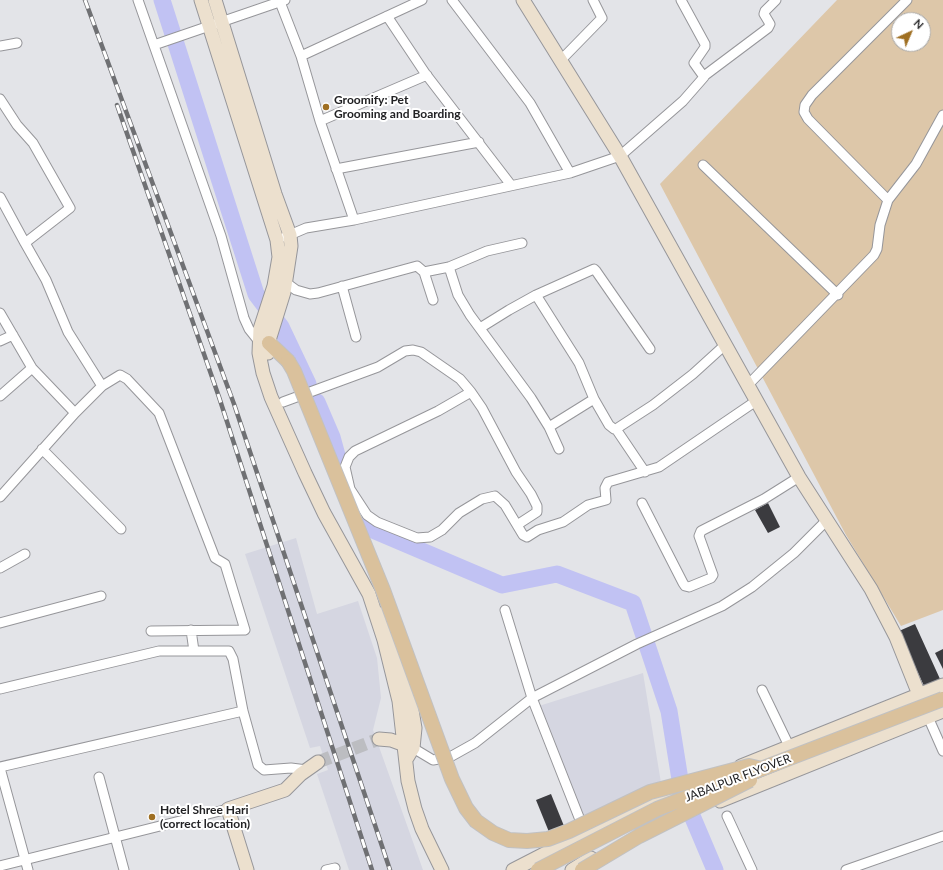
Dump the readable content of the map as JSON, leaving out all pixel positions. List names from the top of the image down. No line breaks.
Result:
{"streets":{"main road":["JABALPUR FLYOVER"]},"places":["Groomify: Pet Grooming and Boarding","Hotel Shree Hari (correct location)"],"north":"top right"}
